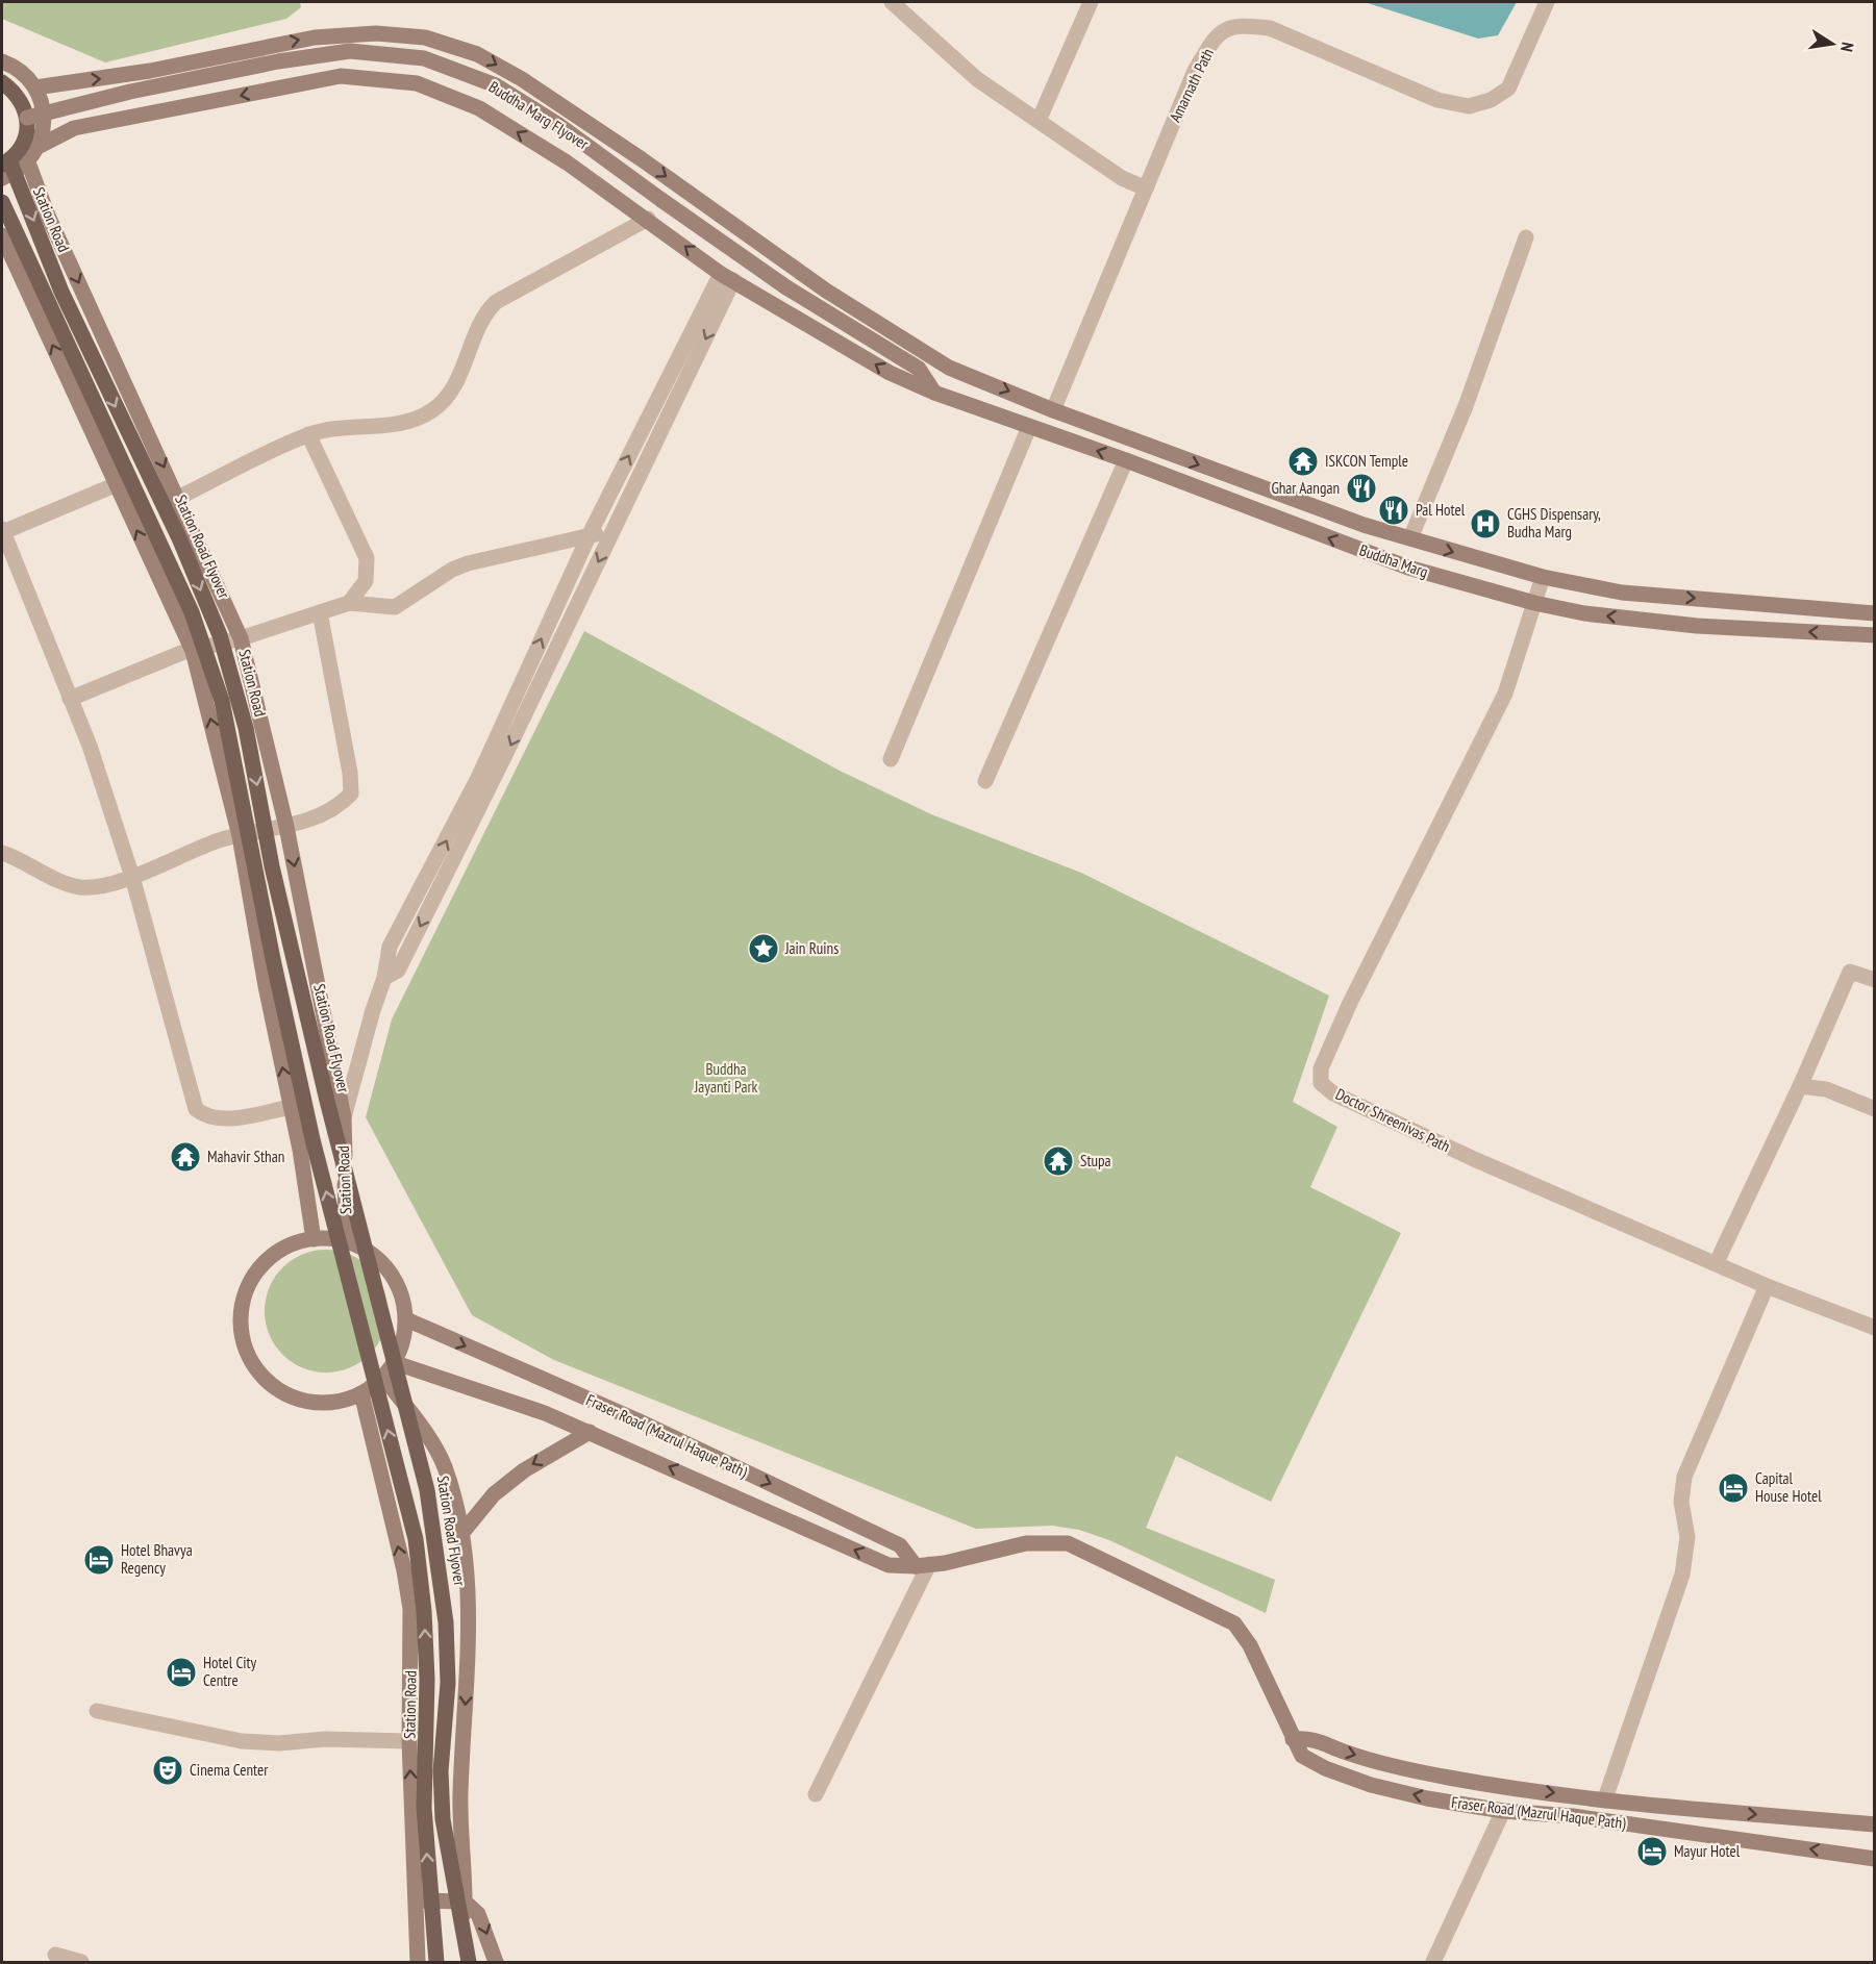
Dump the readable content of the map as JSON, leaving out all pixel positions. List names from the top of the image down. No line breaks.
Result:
{"streets":{"main road":["Buddha Marg Flyover","Station Road","Station Road Flyover","Buddha Marg","Fraser Road (Mazrul Haque Path)"],"street":["Amarnath Path","Doctor Shreenivas Path"]},"crossings":[["Amarnath Path","Buddha Marg"],["Buddha Marg Flyover","Station Road Flyover"],["Buddha Marg Flyover","Buddha Marg"],["Station Road","Fraser Road (Mazrul Haque Path)"],["Buddha Marg","Doctor Shreenivas Path"]],"parks":["Buddha Jayanti Park"],"places":{"temple":["ISKCON Temple","Mahavir Sthan","Stupa"],"restaurant":["Ghar Aangan","Pal Hotel"],"hospital":["CGHS Dispensary, Budha Marg"],"place":["Jain Ruins"],"hotel":["Capital House Hotel","Hotel Bhavya Regency","Hotel City Centre","Mayur Hotel"],"theatre":["Cinema Center"]},"north":"right"}
